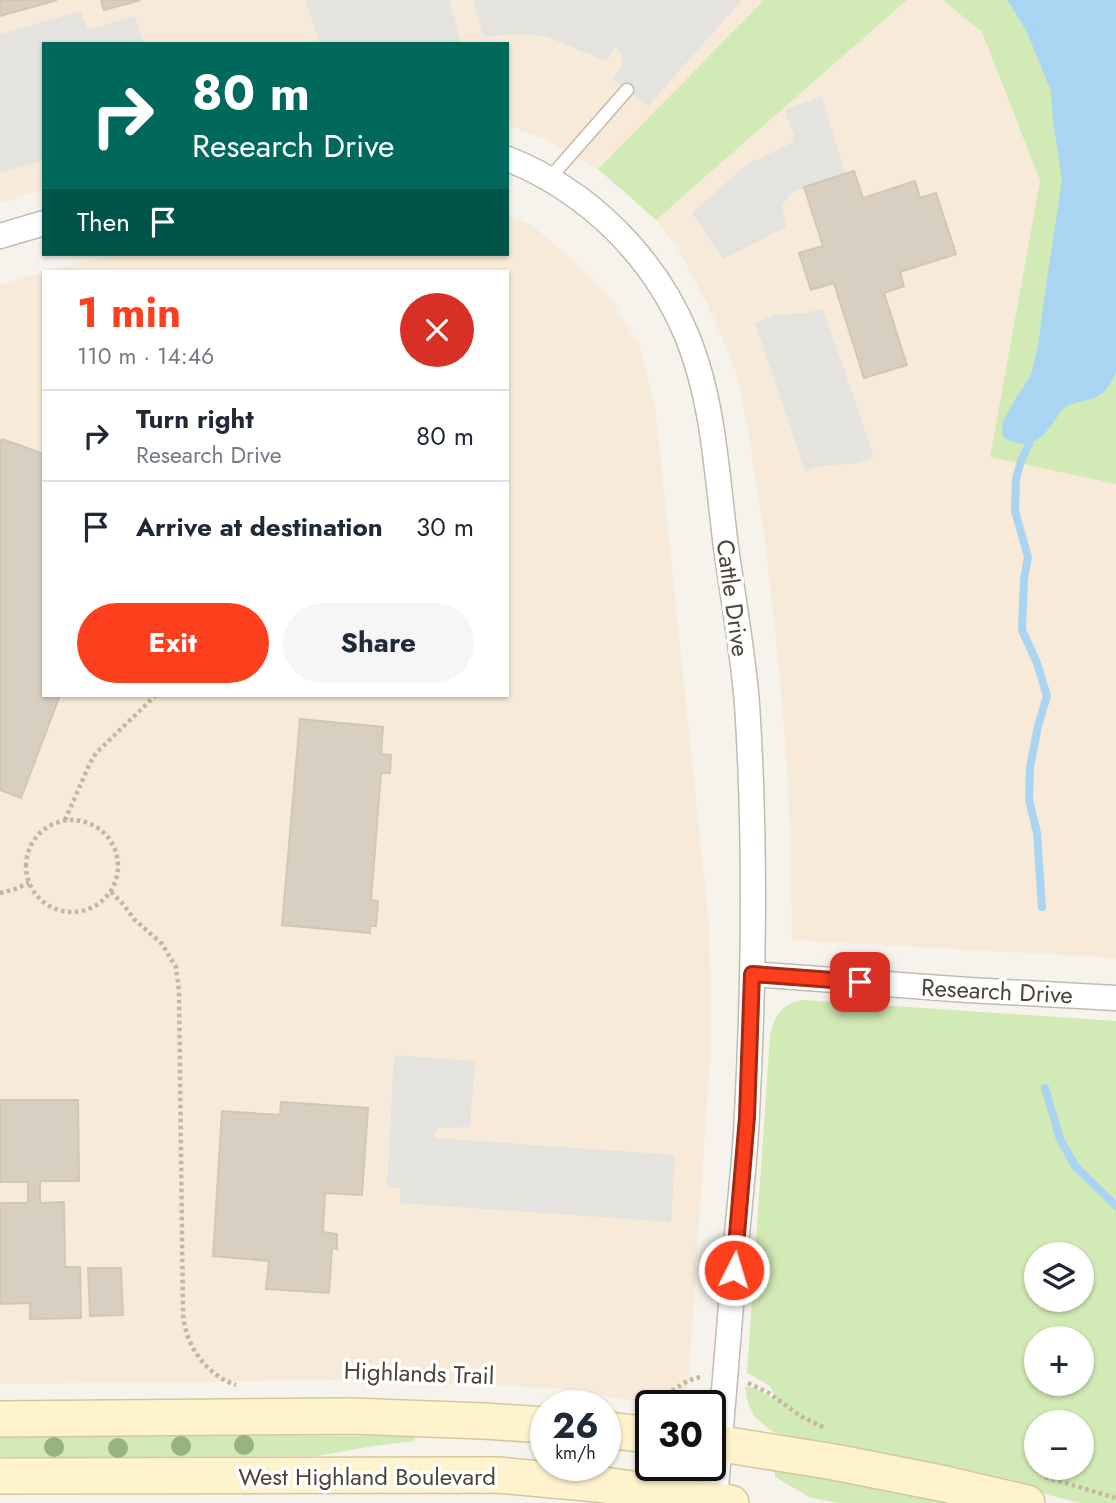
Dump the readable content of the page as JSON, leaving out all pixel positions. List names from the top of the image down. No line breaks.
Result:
{"streets":{"main road":["West Highland Boulevard"],"street":["Cattle Drive","Research Drive"]},"crossings":[["Cattle Drive","Research Drive"],["Cattle Drive","West Highland Boulevard"]],"page":{"turn":["80 m","Research Drive"],"then":"Then","heading":["1 min","110 m · 14:46"],"list":[{"name":"Turn right","note":"Research Drive","value":"80 m"},{"name":"Arrive at destination","value":"30 m"}],"buttons":["Exit","Share"],"map_buttons":["+","−"],"speed":"26 km/h","limit":"30"}}
